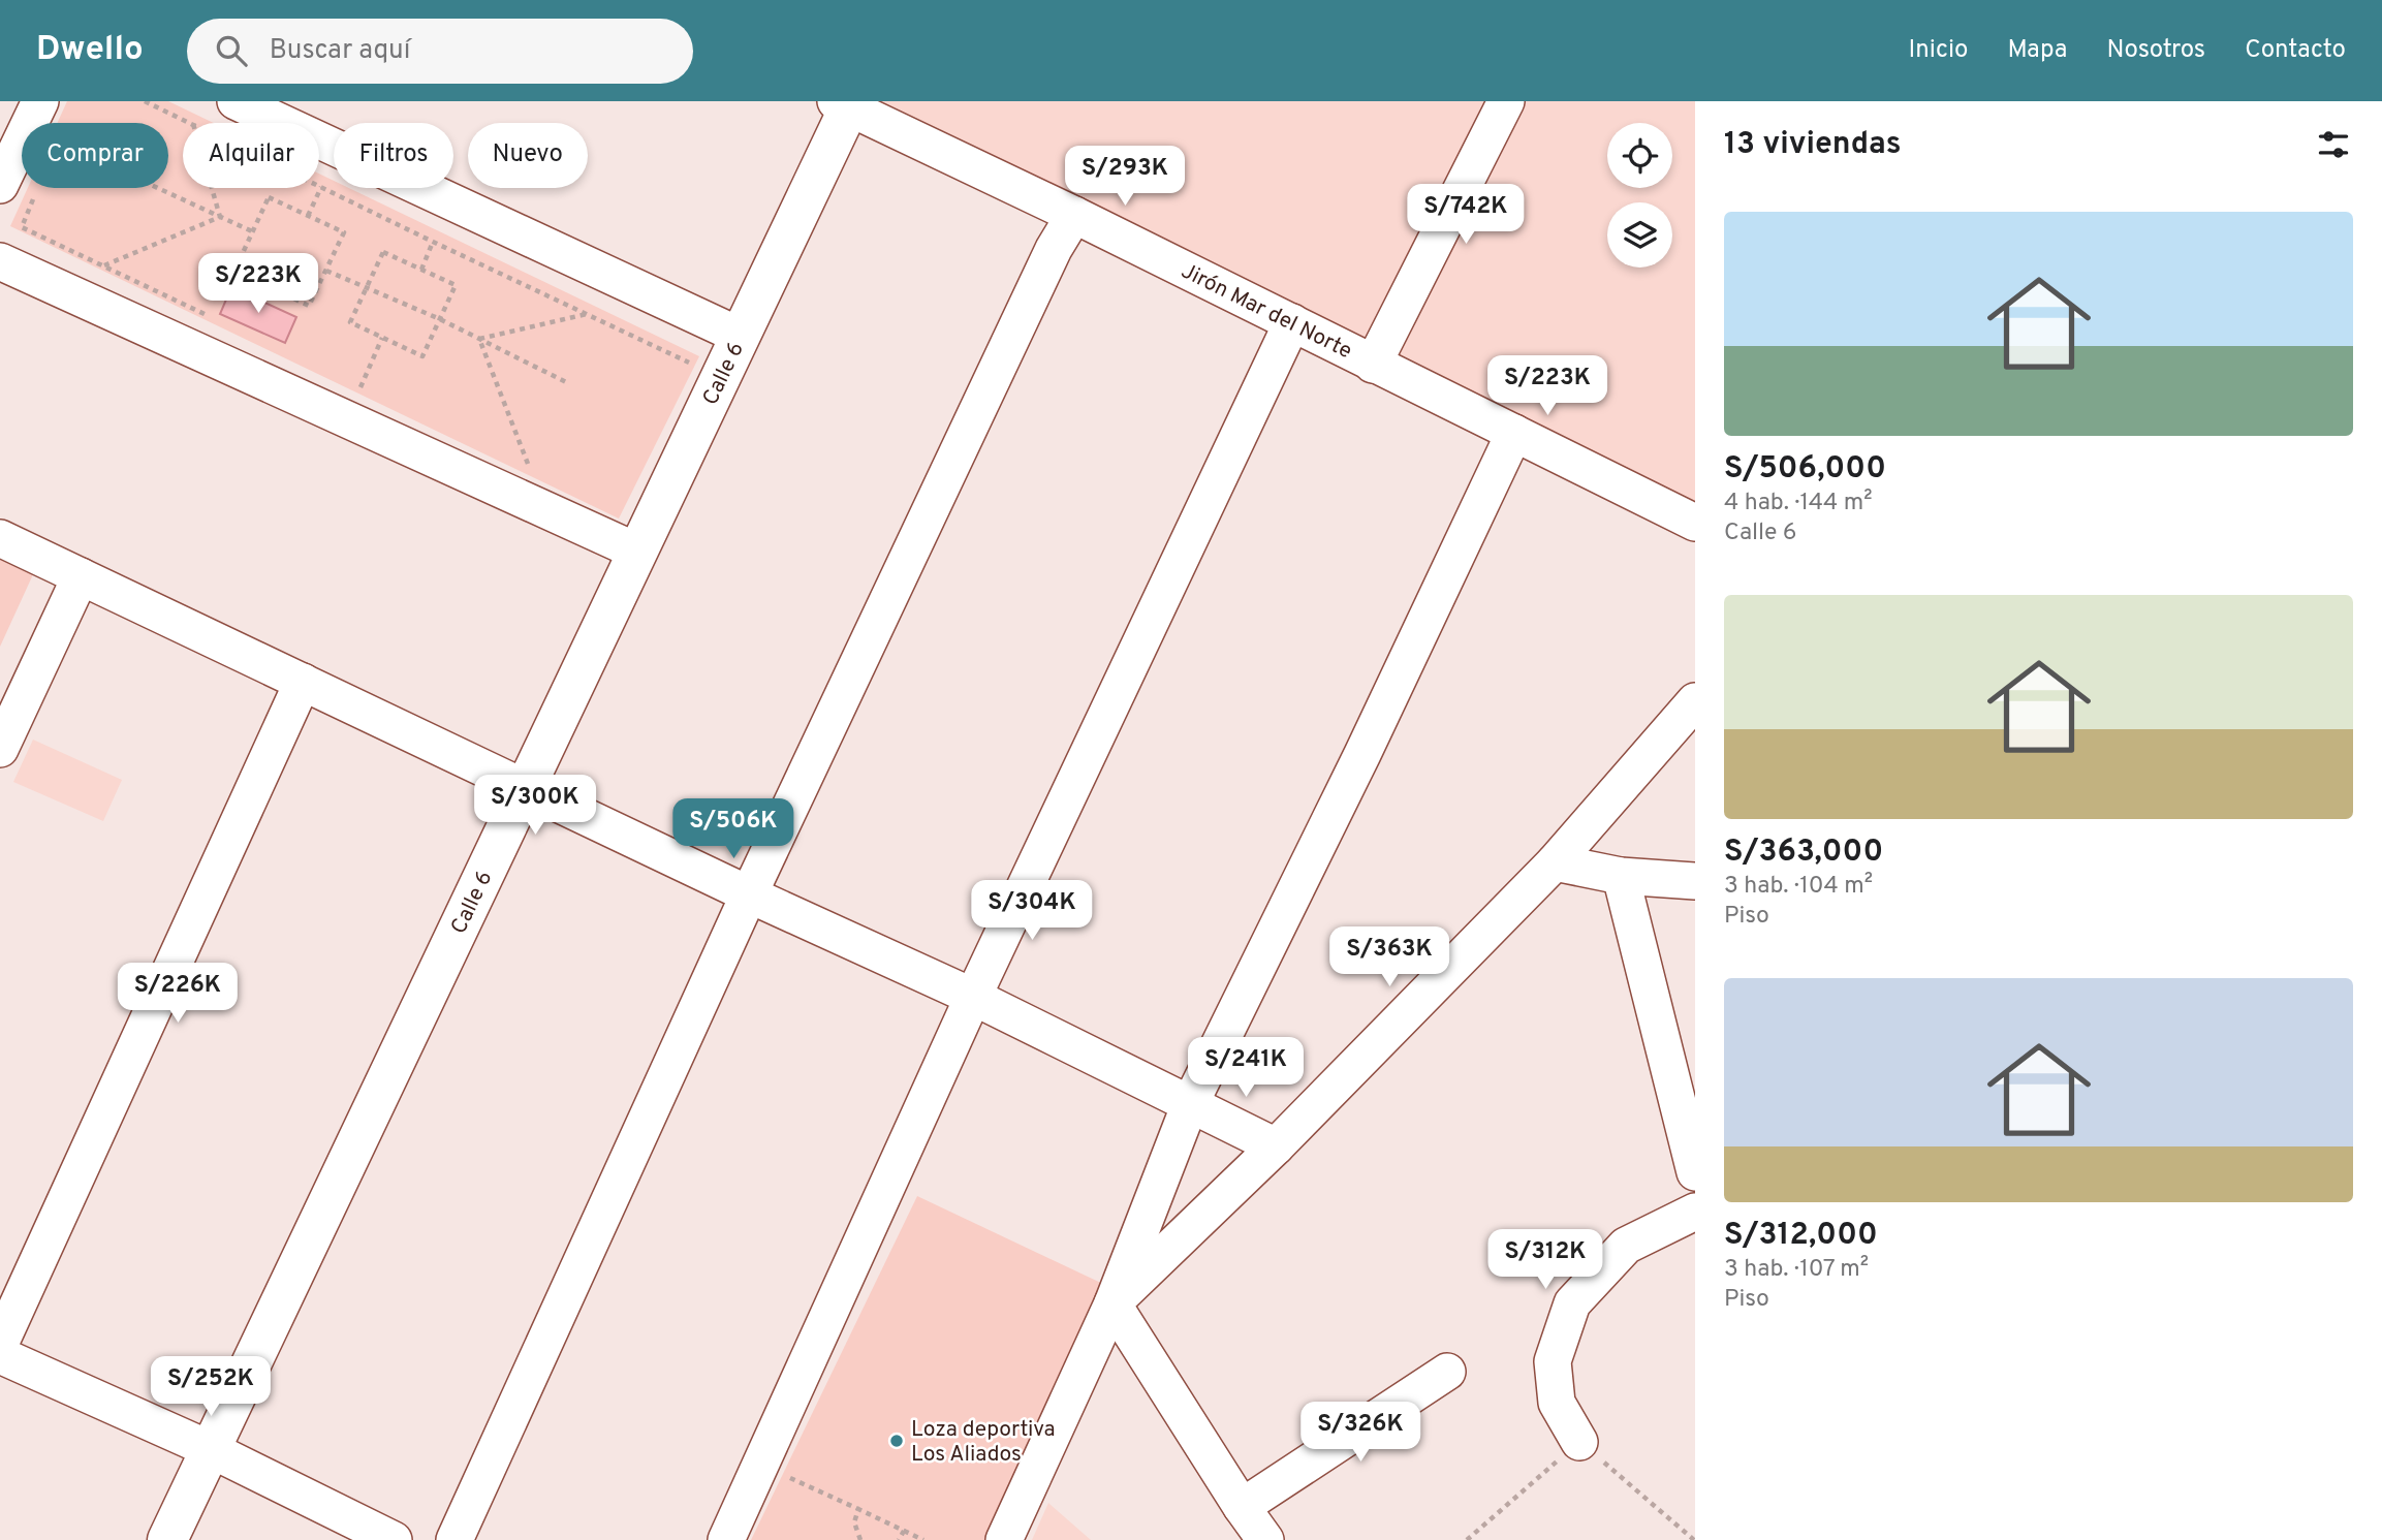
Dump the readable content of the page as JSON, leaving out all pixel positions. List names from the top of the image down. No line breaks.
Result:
{"streets":{"street":["Jirón Mar del Norte","Calle 6"]},"crossings":[["Jirón Mar del Norte","Calle 6"]],"places":["Loza deportiva Los Aliados"],"page":{"header":"Dwello","search":"Buscar aquí","nav":["Inicio","Mapa","Nosotros","Contacto"],"heading":"13 viviendas","chip":["Comprar","Alquilar","Filtros","Nuevo"],"price":["S/293K","S/742K","S/223K","S/223K","S/300K","S/506K","S/304K","S/363K","S/226K","S/241K","S/312K","S/252K","S/326K"],"list":[{"name":"S/506,000","note":"4 hab. · 144 m² · Calle 6"},{"name":"S/363,000","note":"3 hab. · 104 m² · Piso"},{"name":"S/312,000","note":"3 hab. · 107 m² · Piso"}]}}
